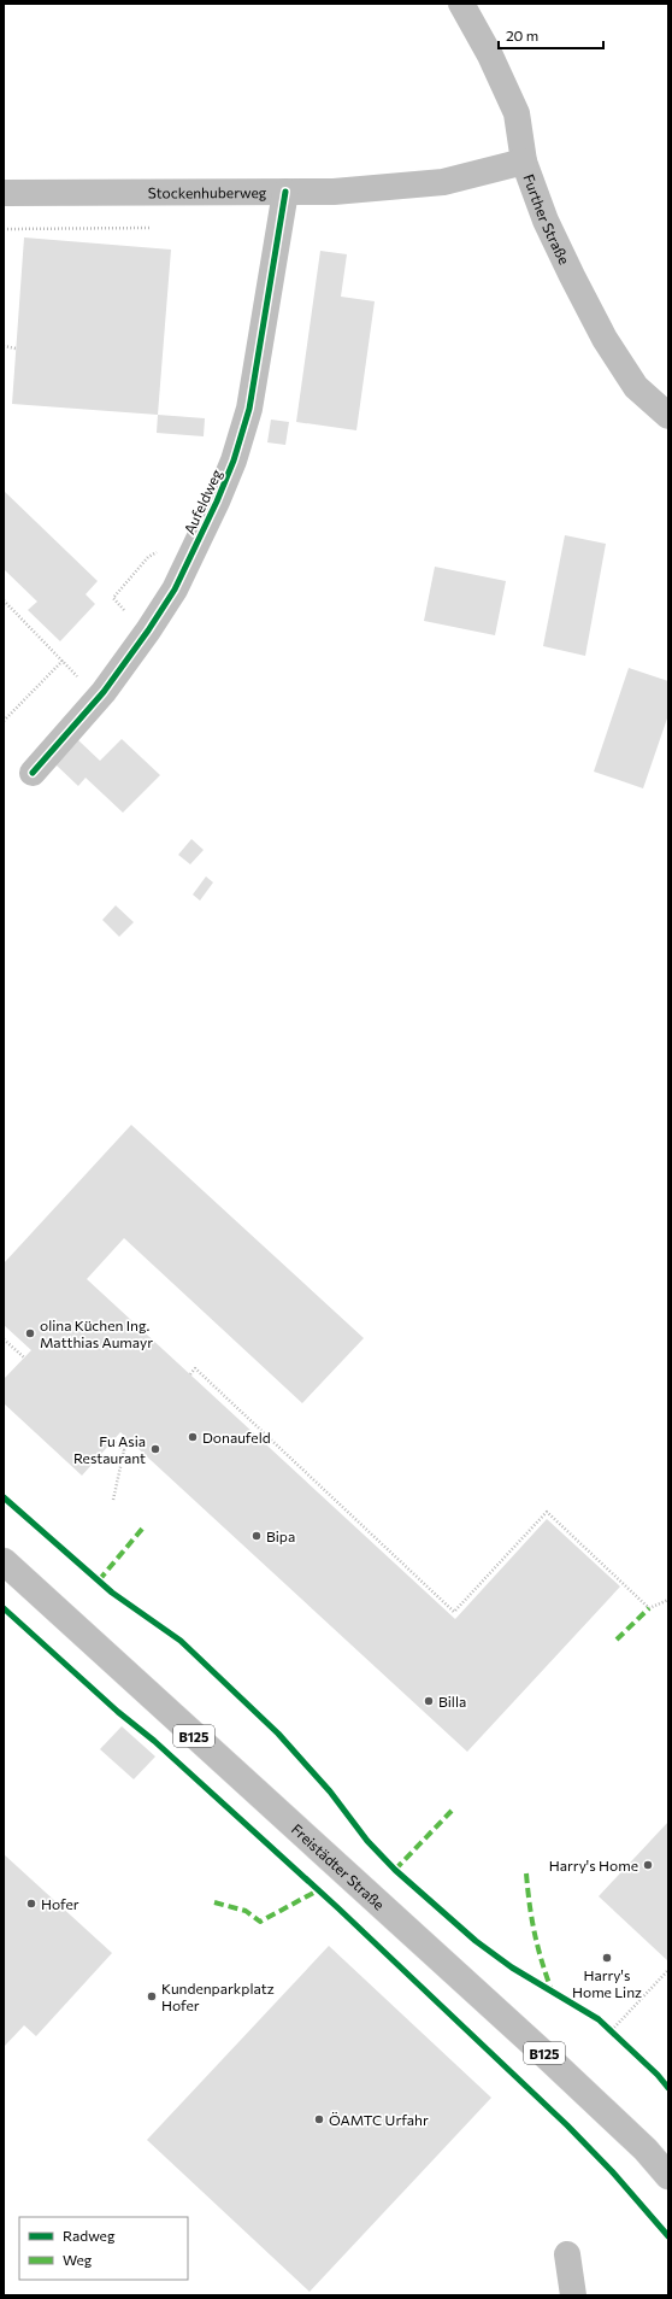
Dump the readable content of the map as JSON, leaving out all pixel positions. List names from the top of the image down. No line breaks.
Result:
{"streets":{"street":["Stockenhuberweg","Further Straße","Aufeldweg","B125","Freistädter Straße"]},"crossings":[["Stockenhuberweg","Further Straße"],["Stockenhuberweg","Aufeldweg"]],"places":["olina Küchen Ing. Matthias Aumayr","Donaufeld","Fu Asia Restaurant","Bipa","Billa","Harry's Home","Hofer","Harry's Home Linz","Kundenparkplatz Hofer","ÖAMTC Urfahr"],"legend":["Radweg","Weg"],"scale_bar":"20 m"}
